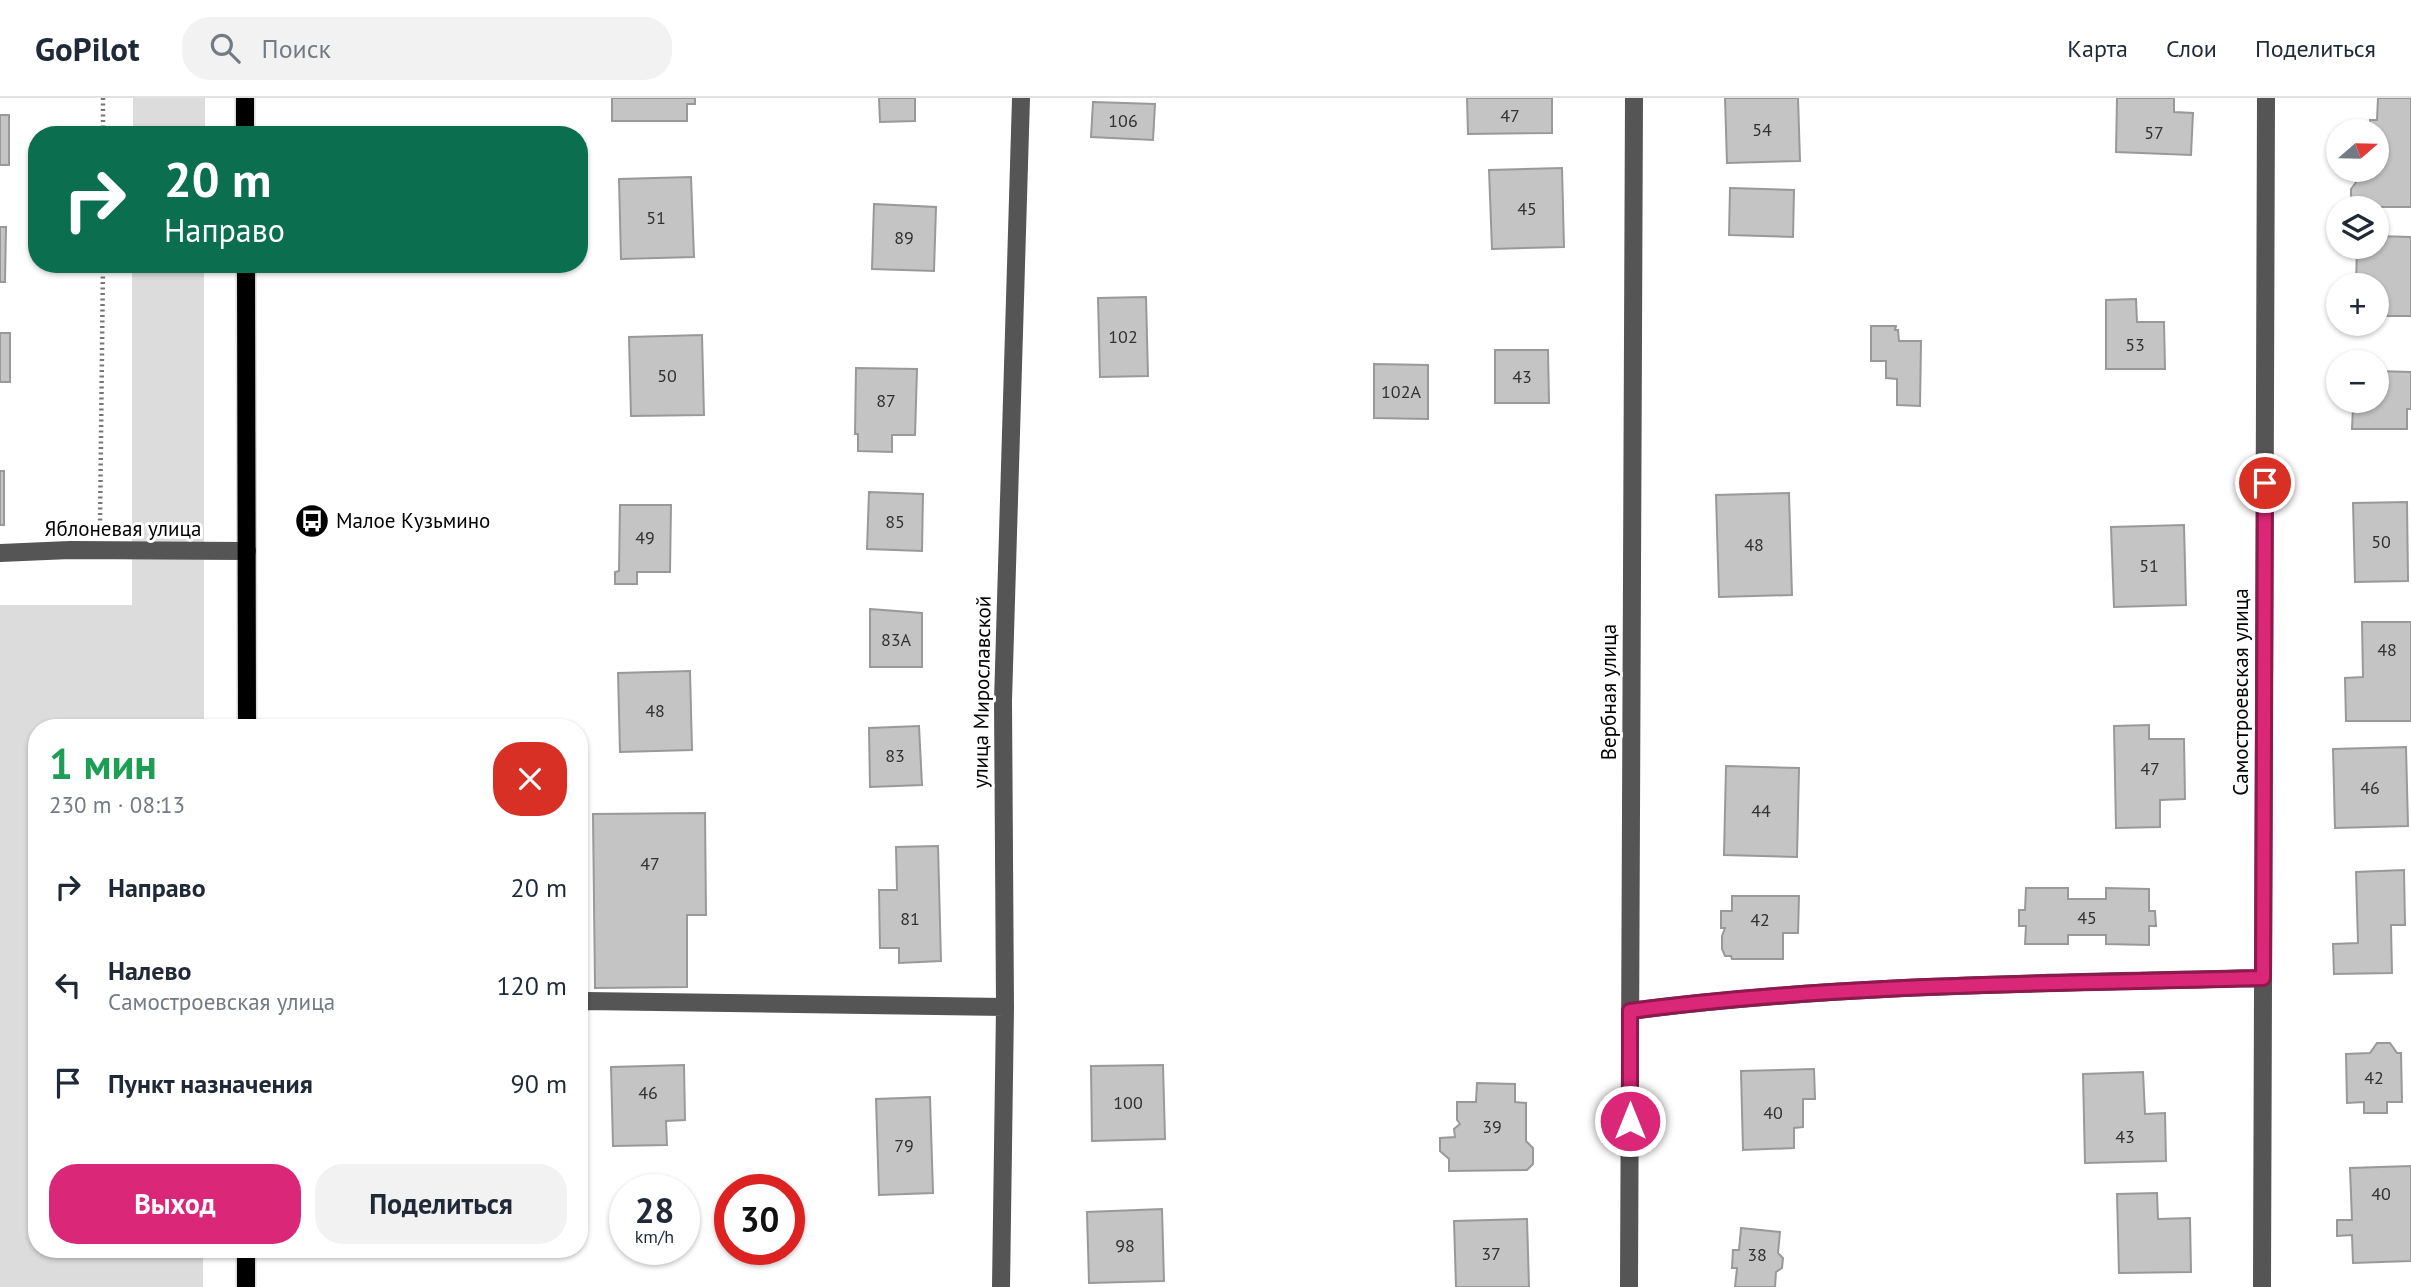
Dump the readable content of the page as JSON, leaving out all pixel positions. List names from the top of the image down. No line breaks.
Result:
{"streets":{"street":["Яблоневая улица","улица Мирославской","Вербная улица","Самостроевская улица"]},"places":{"bus stop":["Малое Кузьмино"]},"house_numbers":["47","106","54","57","45","51","89","102","53","50","43","102А","87","85","49","50","48","51","83А","48","48","83","47","46","44","47","45","81","42","42","46","100","40","39","43","79","40","98","37","38"],"north":"right","page":{"header":"GoPilot","search":"Поиск","nav":["Карта","Слои","Поделиться"],"map_buttons":["+","−"],"turn":["20 m","Направо"],"heading":["1 мин","230 m · 08:13"],"list":[{"name":"Направо","value":"20 m"},{"name":"Налево","note":"Самостроевская улица","value":"120 m"},{"name":"Пункт назначения","value":"90 m"}],"buttons":["Выход","Поделиться"],"speed":"28 km/h","limit":"30"}}
